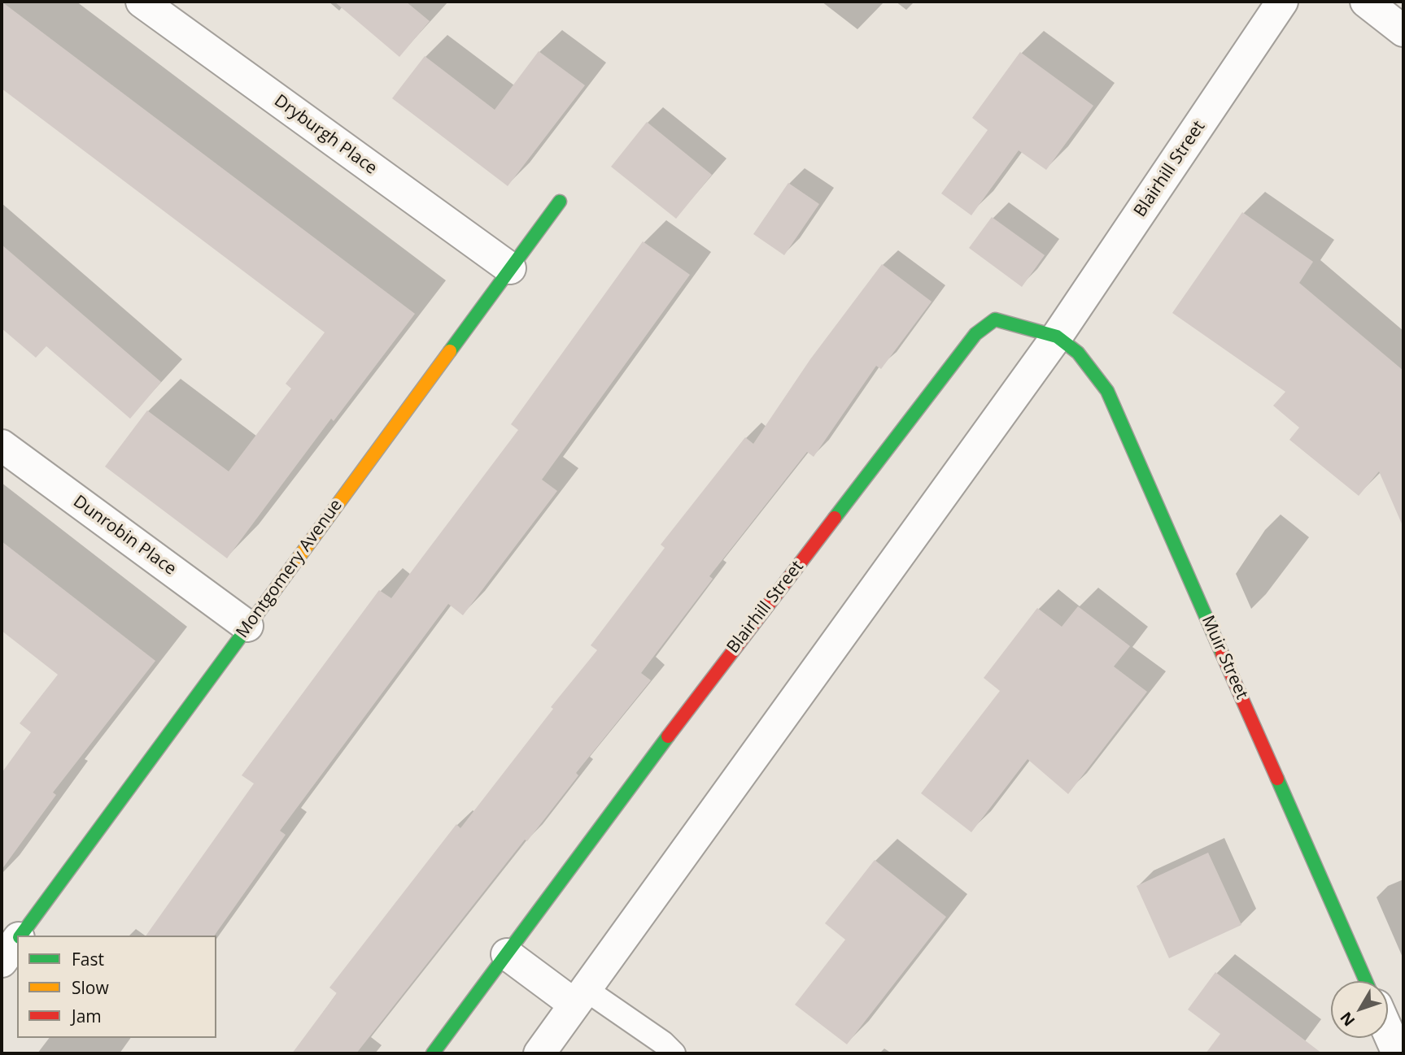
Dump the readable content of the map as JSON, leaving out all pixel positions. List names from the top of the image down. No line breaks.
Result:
{"streets":{"street":["Dryburgh Place","Blairhill Street","Dunrobin Place","Montgomery Avenue","Muir Street"]},"crossings":[["Dryburgh Place","Montgomery Avenue"],["Blairhill Street","Muir Street"],["Dunrobin Place","Montgomery Avenue"]],"legend":["Fast","Slow","Jam"],"north":"bottom left"}
